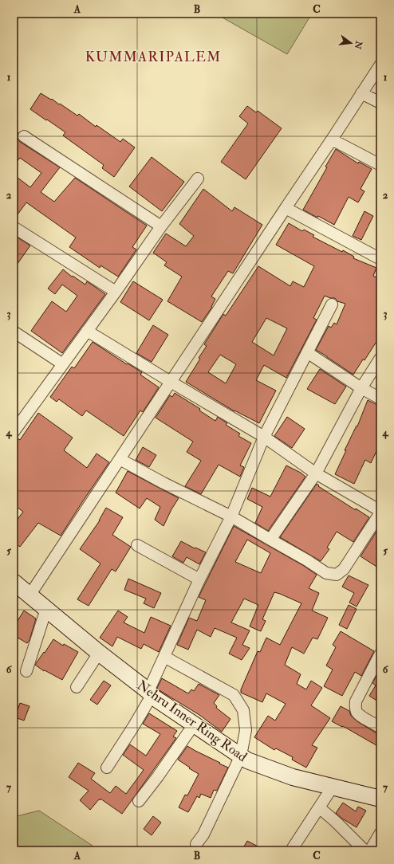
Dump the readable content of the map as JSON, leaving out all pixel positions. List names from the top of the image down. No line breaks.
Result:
{"streets":{"street":["Nehru Inner Ring Road"]},"districts":["KUMMARIPALEM"],"north":"right","grid":{"columns":["A","B","C"],"rows":["1","2","3","4","5","6","7"]}}
